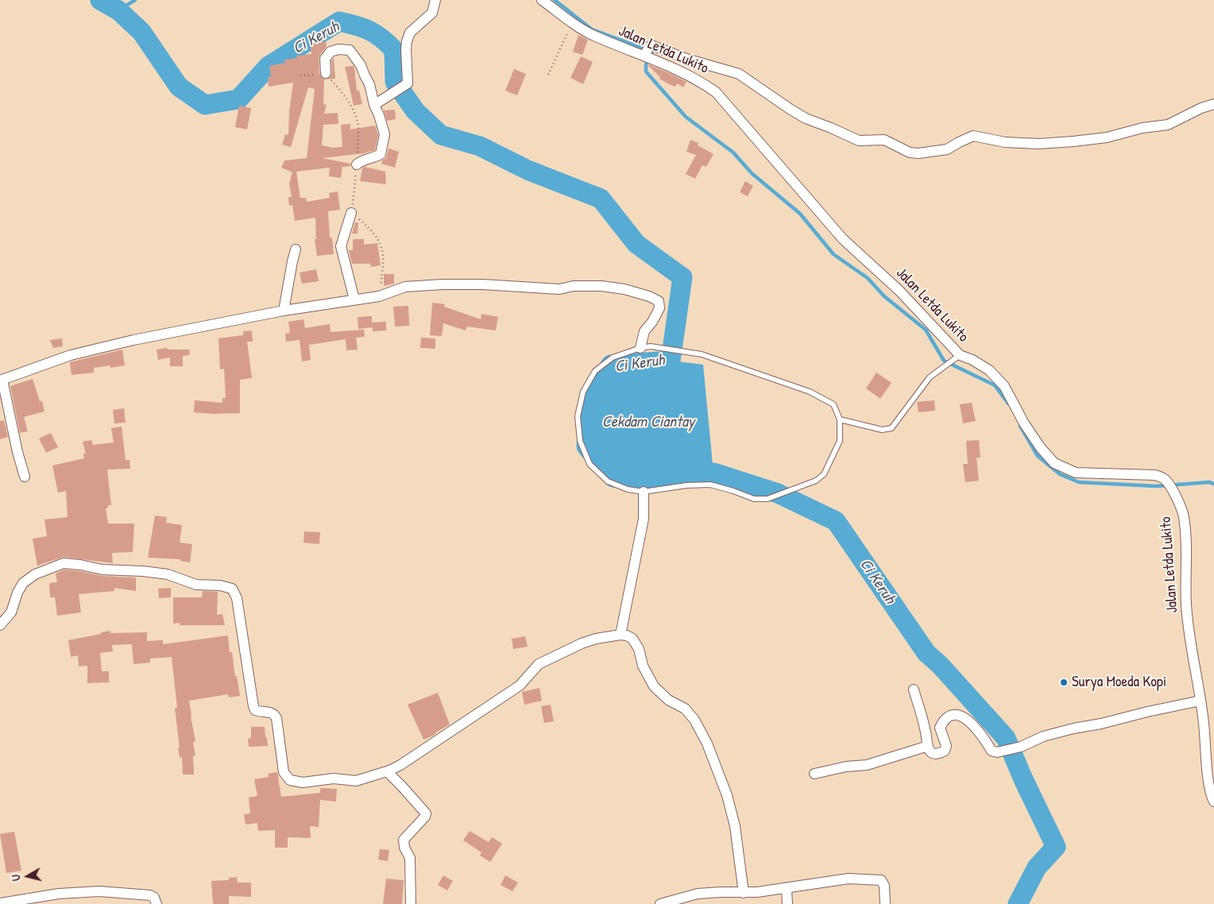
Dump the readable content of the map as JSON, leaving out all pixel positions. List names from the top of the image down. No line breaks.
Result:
{"streets":{"street":["Jalan Letda Lukito"]},"water":["Ci Keruh","Cekdam Ciantay"],"places":["Surya Moeda Kopi"],"north":"left"}
